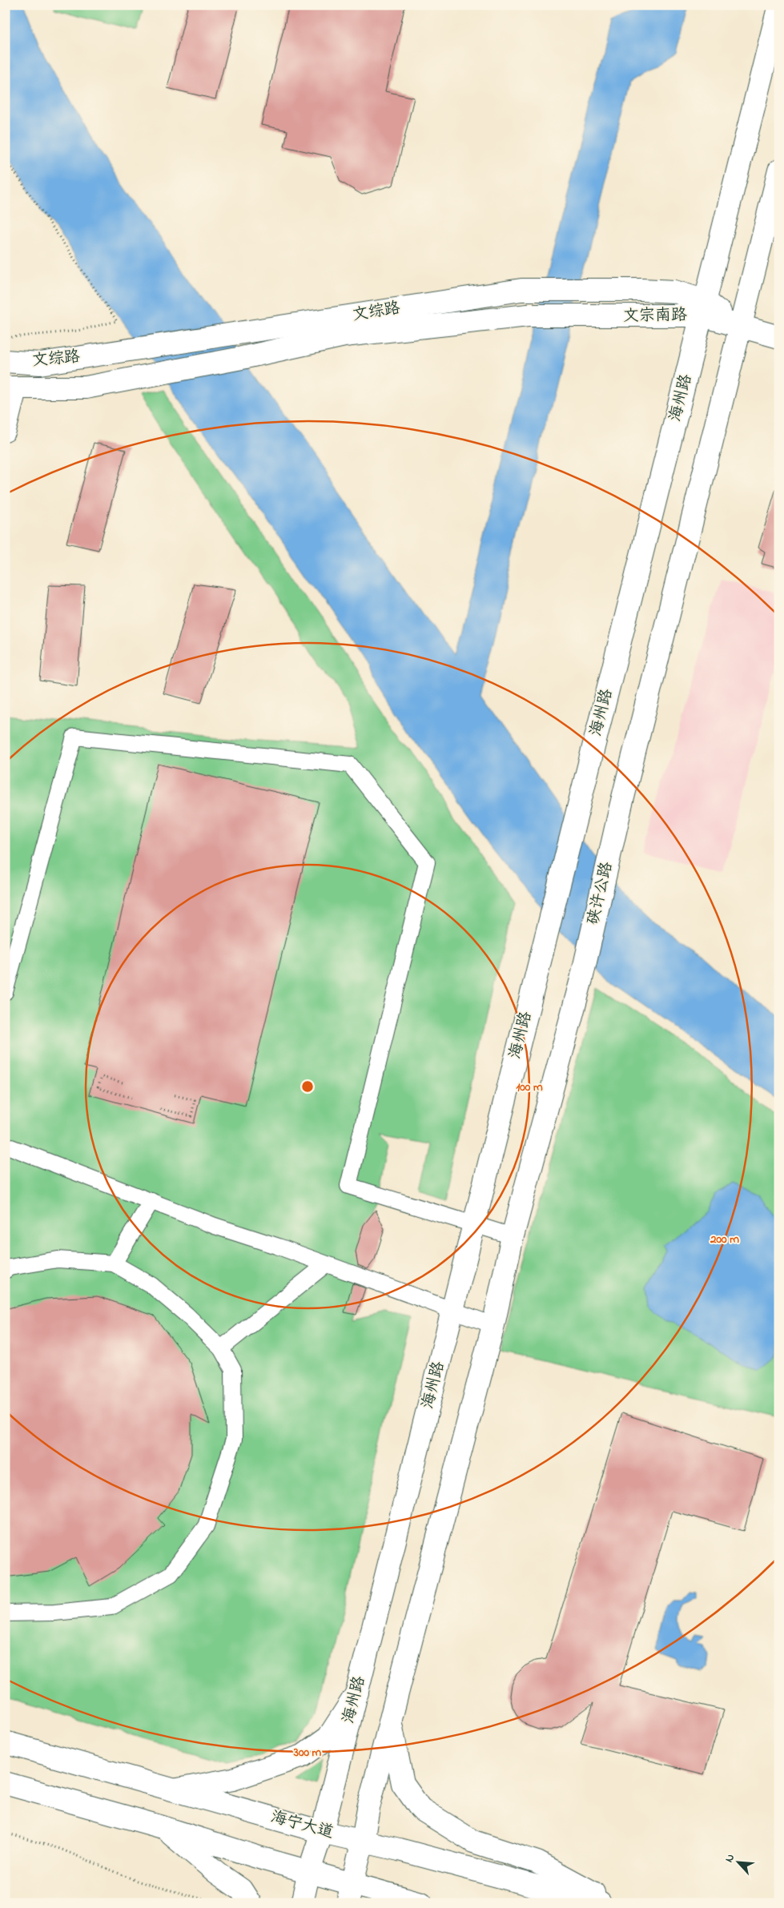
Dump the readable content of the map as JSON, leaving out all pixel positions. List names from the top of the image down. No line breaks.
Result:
{"streets":{"main road":["文综路","文宗南路","海州路","硖许公路","海宁大道"]},"crossings":[["文综路","文宗南路"],["文综路","海州路"],["文综路","硖许公路"],["文宗南路","海州路"],["海州路","海宁大道"]],"north":"top left","rings":["100 m","200 m","300 m"]}
